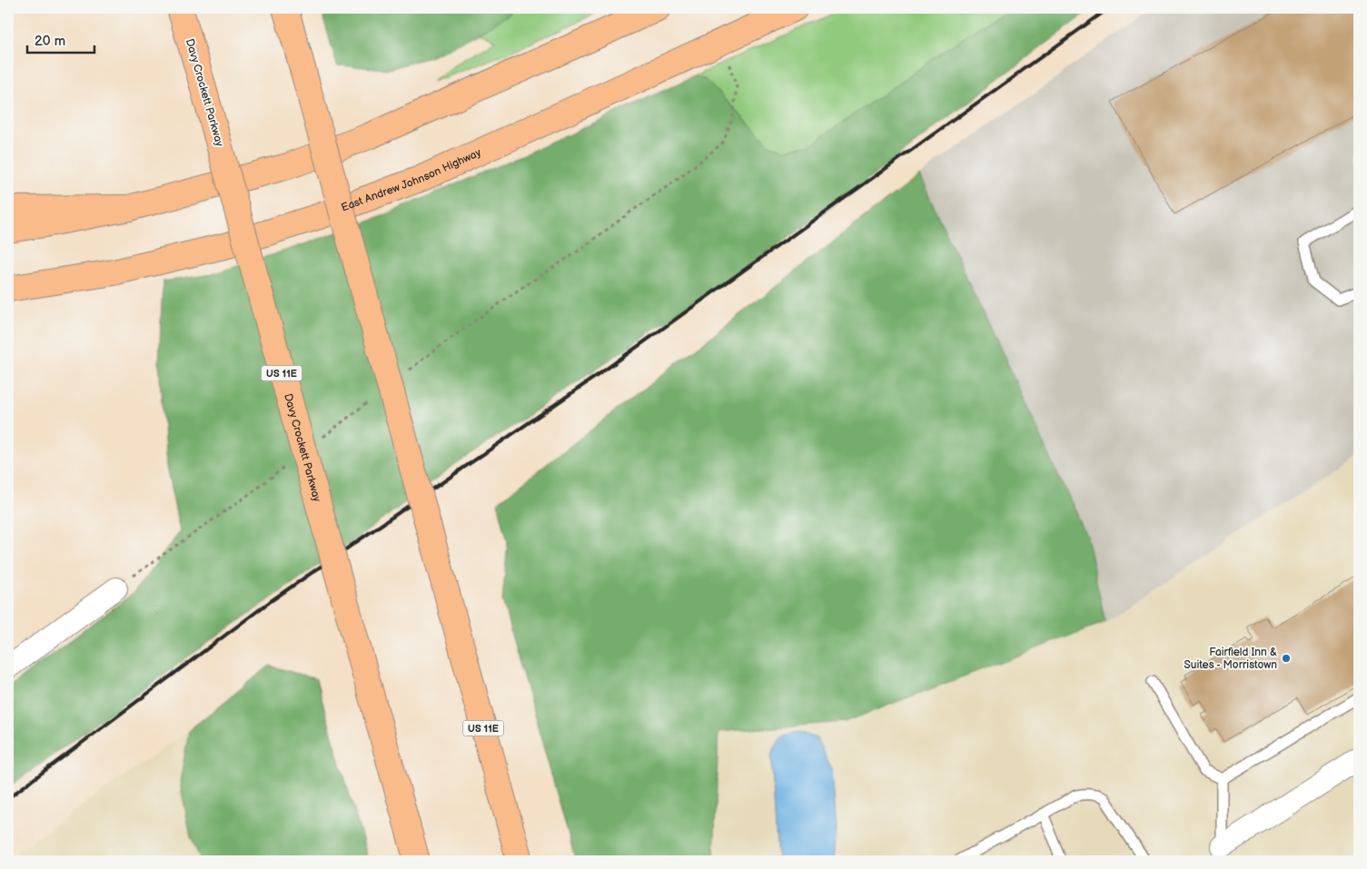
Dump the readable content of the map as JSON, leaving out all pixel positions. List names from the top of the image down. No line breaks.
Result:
{"streets":{"main road":["Davy Crockett Parkway","East Andrew Johnson Highway","US 11E"]},"places":["Fairfield Inn & Suites - Morristown"],"scale_bar":"20 m"}
